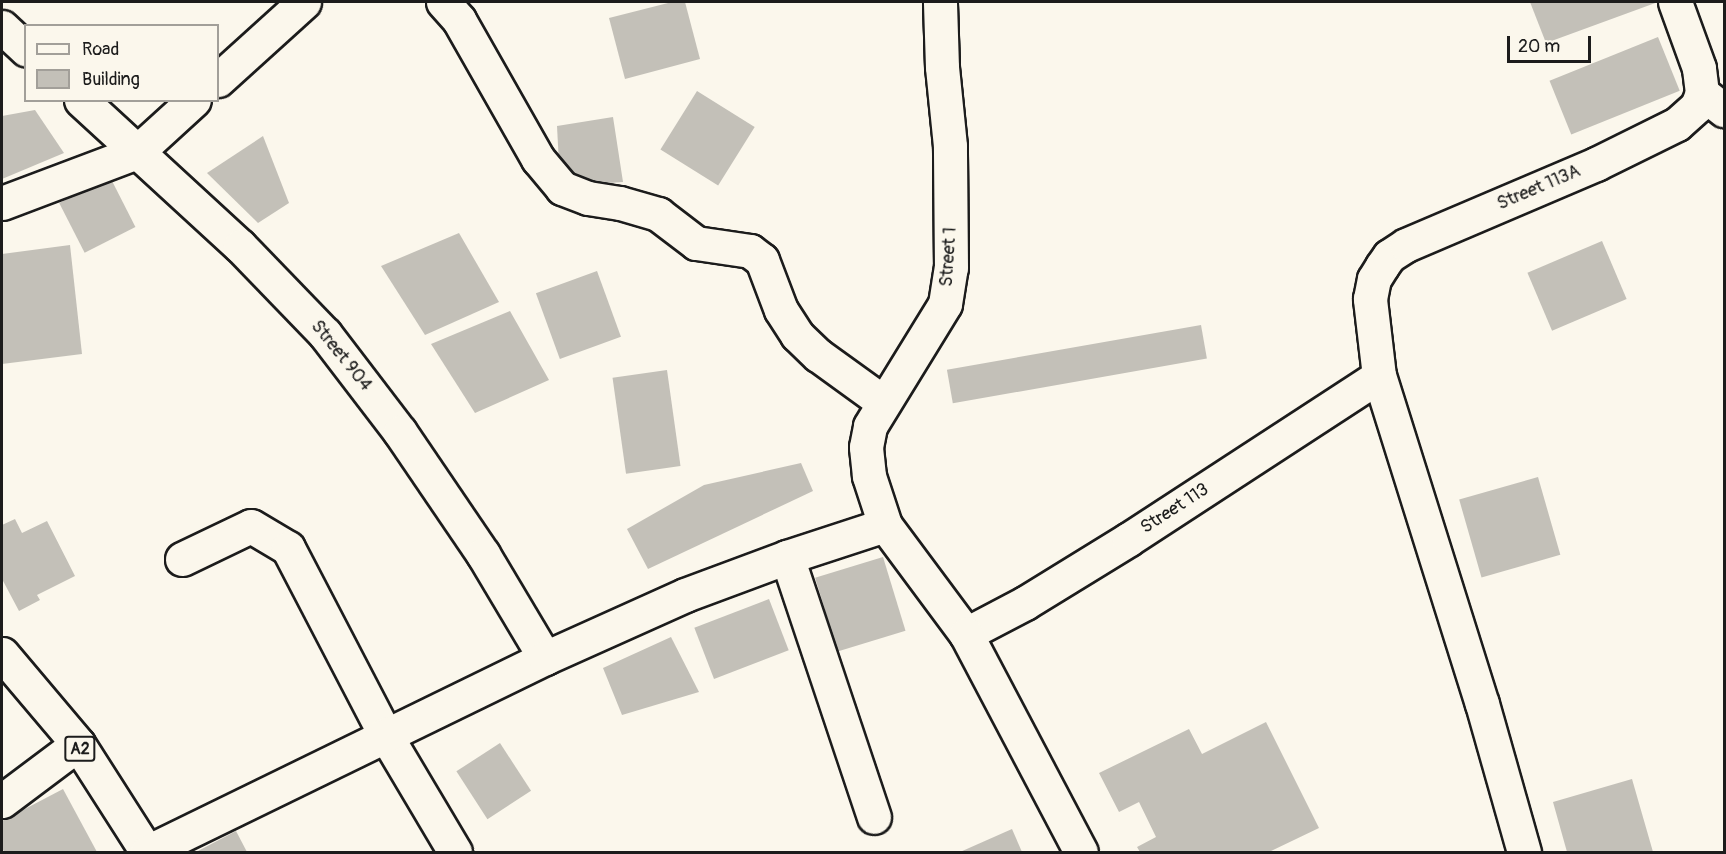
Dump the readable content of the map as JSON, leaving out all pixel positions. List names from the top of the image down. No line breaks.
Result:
{"streets":{"street":["Street 113A","Street 1","Street 904","Street 113","A2"]},"crossings":[["Street 113A","Street 113"],["Street 1","Street 113"]],"legend":["Road","Building"],"scale_bar":"20 m"}
